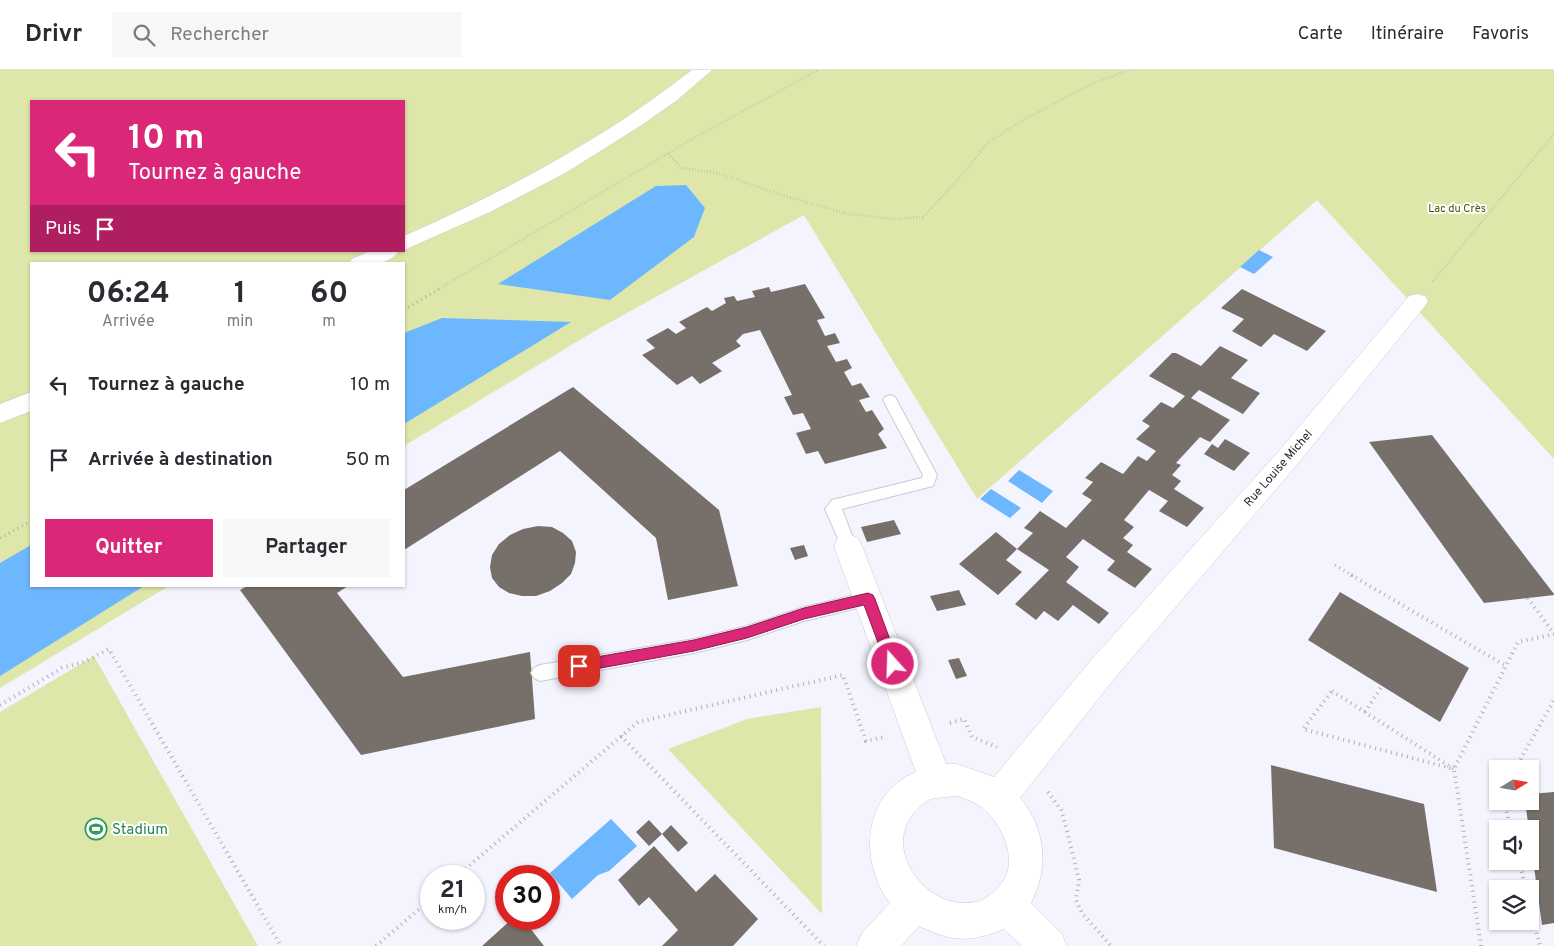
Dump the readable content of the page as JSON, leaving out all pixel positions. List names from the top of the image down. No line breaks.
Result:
{"streets":{"street":["Rue Louise Michel"]},"parks":["Lac du Crès"],"places":{"sports":["Stadium"]},"north":"right","page":{"header":"Drivr","search":"Rechercher","nav":["Carte","Itinéraire","Favoris"],"turn":["10 m","Tournez à gauche"],"then":"Puis","eta":["06:24","Arrivée","1","min","60","m"],"list":[{"name":"Tournez à gauche","value":"10 m"},{"name":"Arrivée à destination","value":"50 m"}],"buttons":["Quitter","Partager"],"speed":"21 km/h","limit":"30"}}
